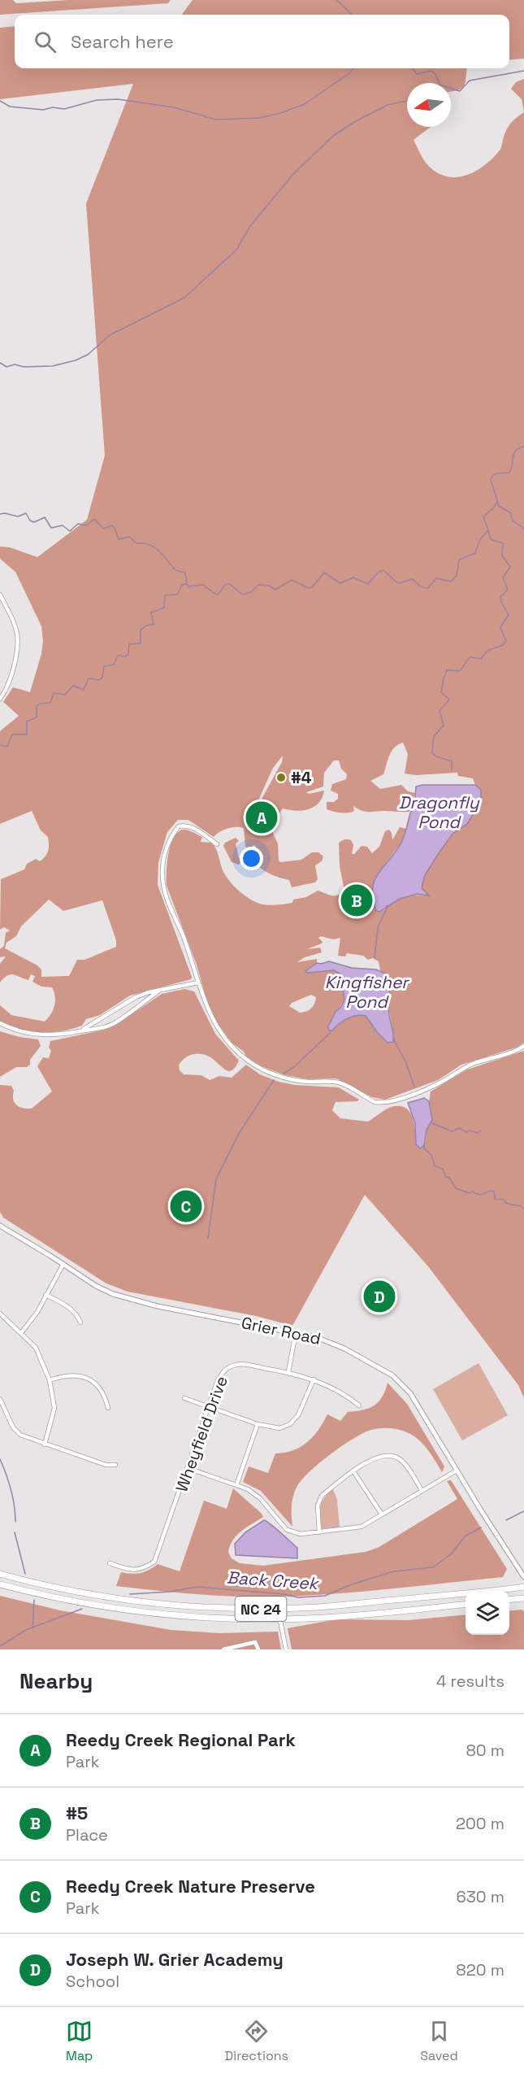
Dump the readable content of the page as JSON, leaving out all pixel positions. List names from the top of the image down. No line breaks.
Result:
{"streets":{"main road":["NC 24"],"street":["Grier Road","Wheyfield Drive"]},"water":["Dragonfly Pond","Kingfisher Pond","Back Creek"],"places":["#4"],"north":"left","page":{"search":"Search here","pins":["A","B","C","D"],"heading":["Nearby","4 results"],"list":[{"mark":"A","name":"Reedy Creek Regional Park","note":"Park","value":"80 m"},{"mark":"B","name":"#5","note":"Place","value":"200 m"},{"mark":"C","name":"Reedy Creek Nature Preserve","note":"Park","value":"630 m"},{"mark":"D","name":"Joseph W. Grier Academy","note":"School","value":"820 m"}],"nav":["Map","Directions","Saved"]}}
